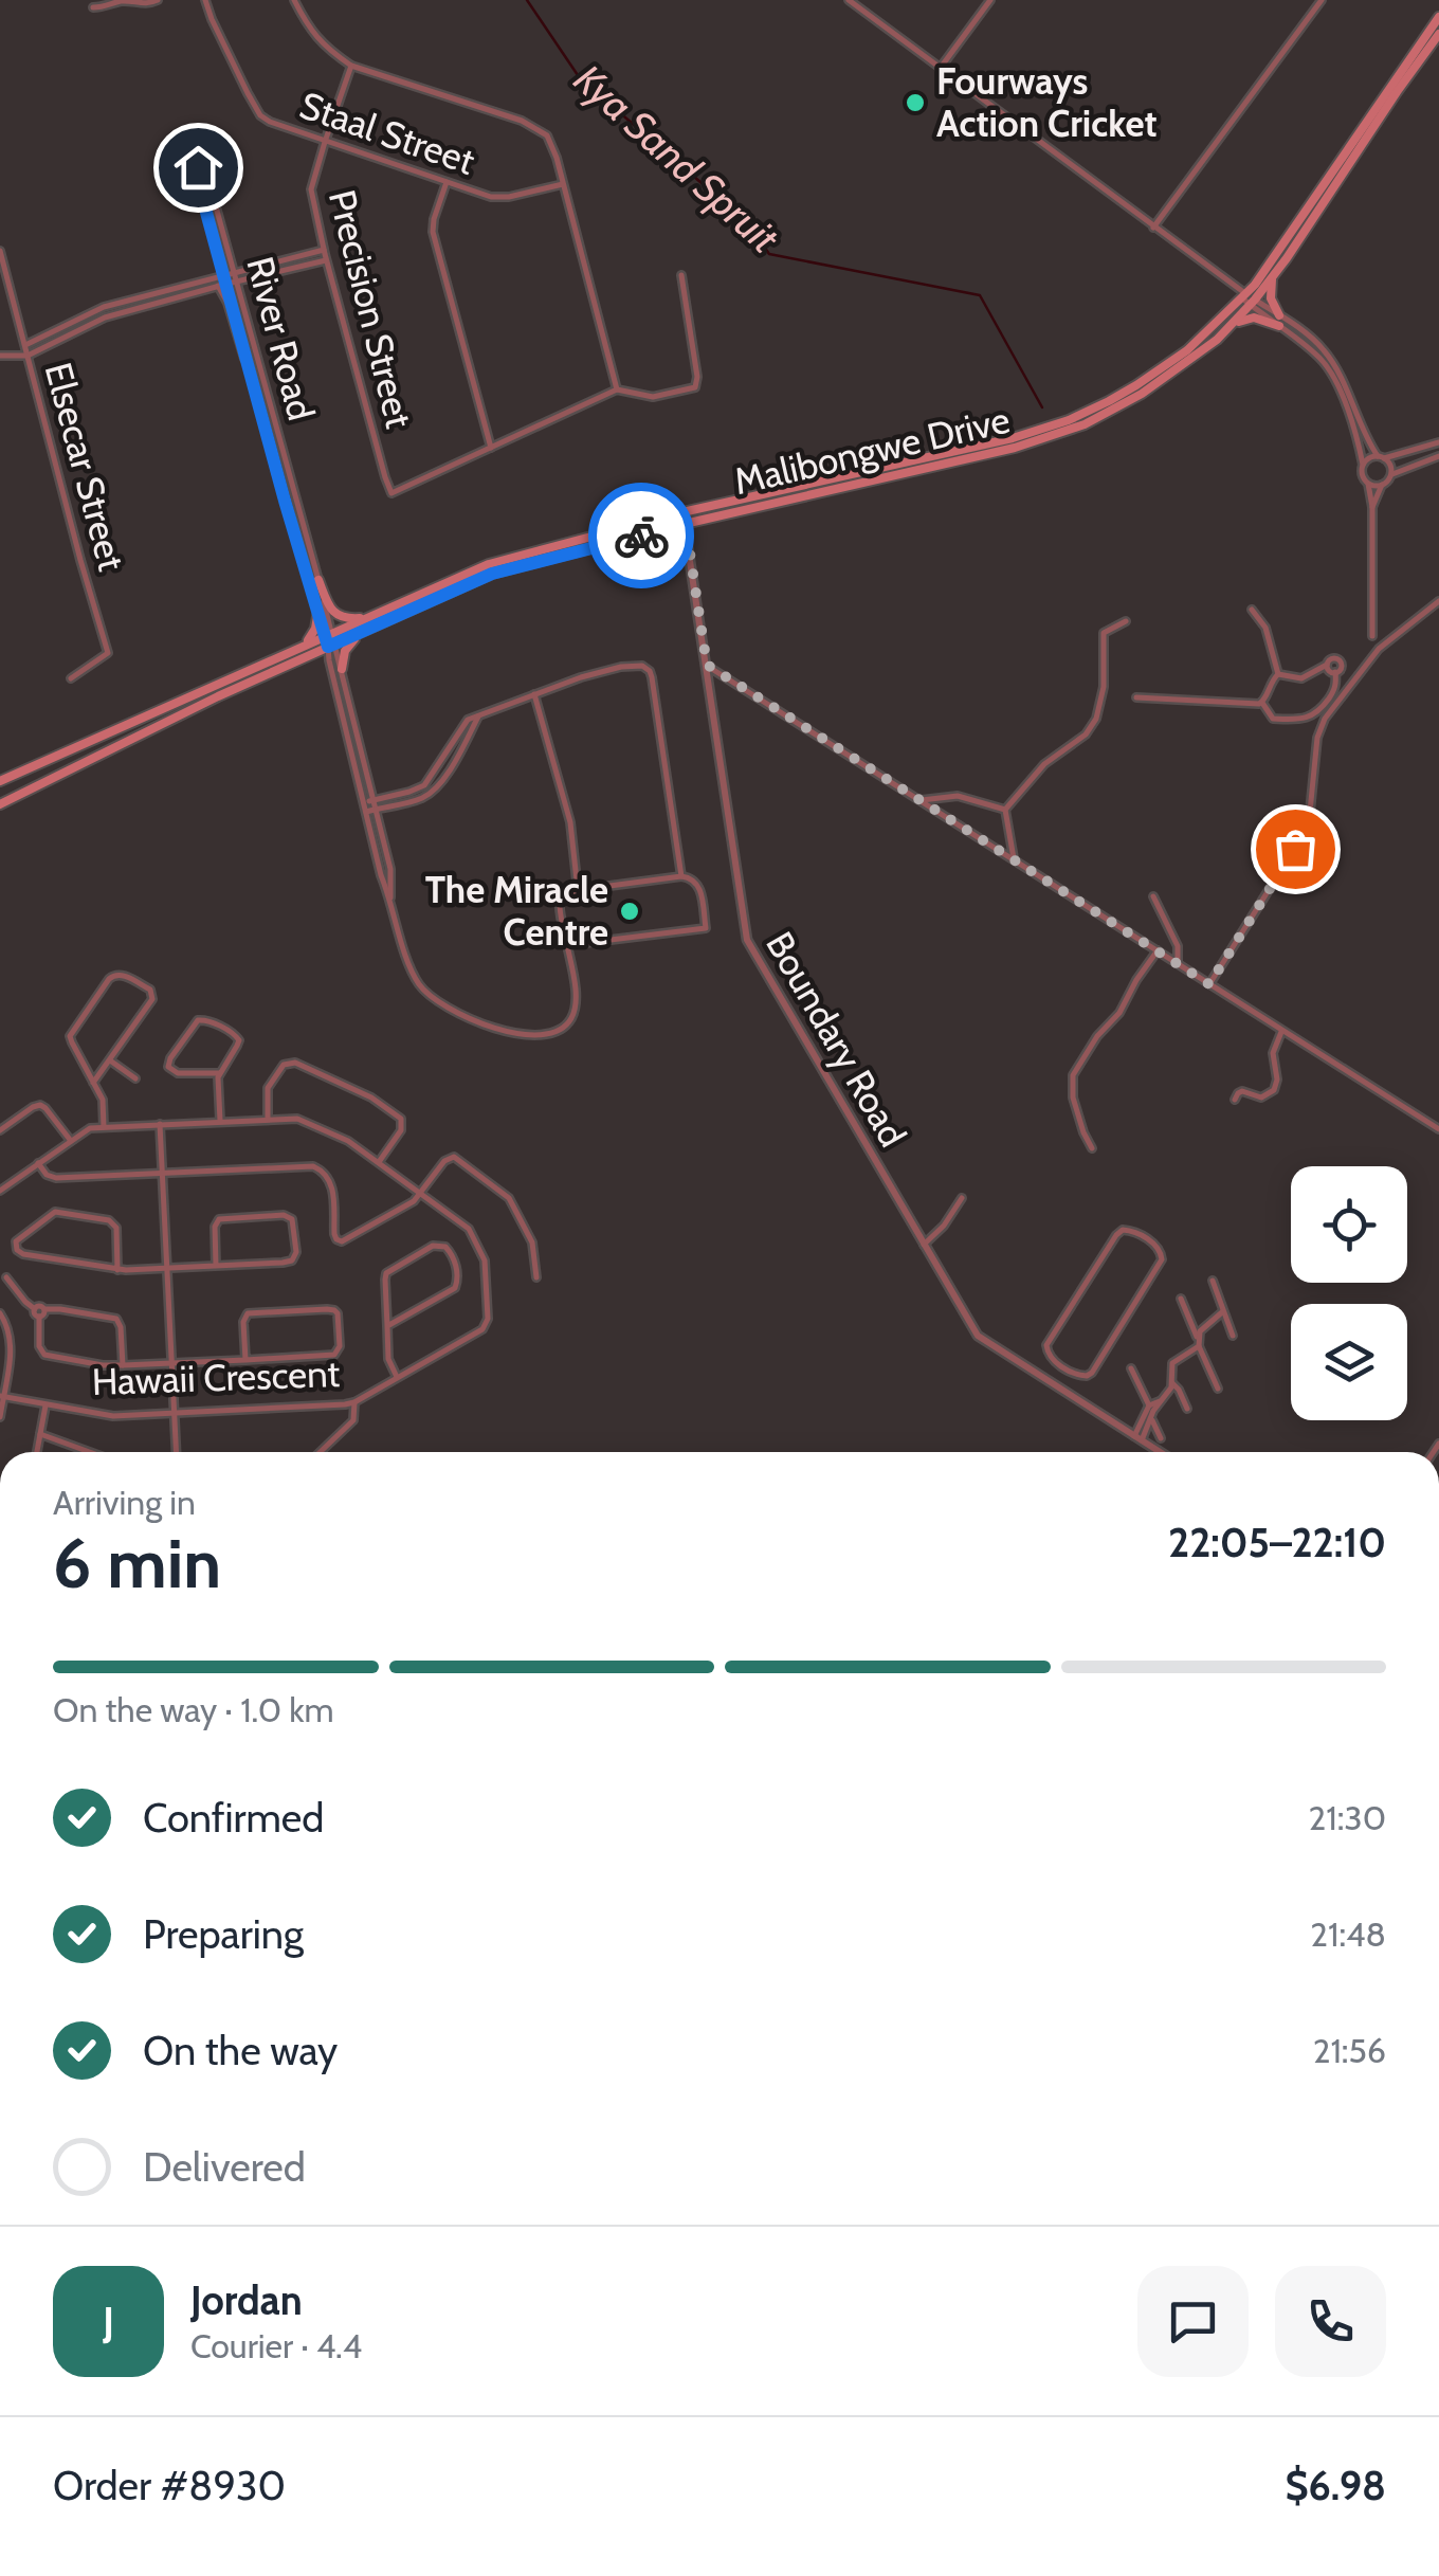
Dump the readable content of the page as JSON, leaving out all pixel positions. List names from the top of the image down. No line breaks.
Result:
{"streets":{"main road":["Malibongwe Drive"],"street":["Staal Street","Precision Street","River Road","Elsecar Street","Boundary Road","Hawaii Crescent"]},"crossings":[["Staal Street","Precision Street"],["River Road","Malibongwe Drive"],["Malibongwe Drive","Boundary Road"]],"water":["Kya Sand Spruit"],"places":["Fourways Action Cricket","The Miracle Centre"],"page":{"heading":["6 min","Arriving in","22:05–22:10"],"panel":["Jordan","Courier · 4.4","Order #8930","$6.98"],"bar":"On the way · 1.0 km","list":[["Confirmed","21:30"],["Preparing","21:48"],["On the way","21:56"],"Delivered"],"round":"J"}}
